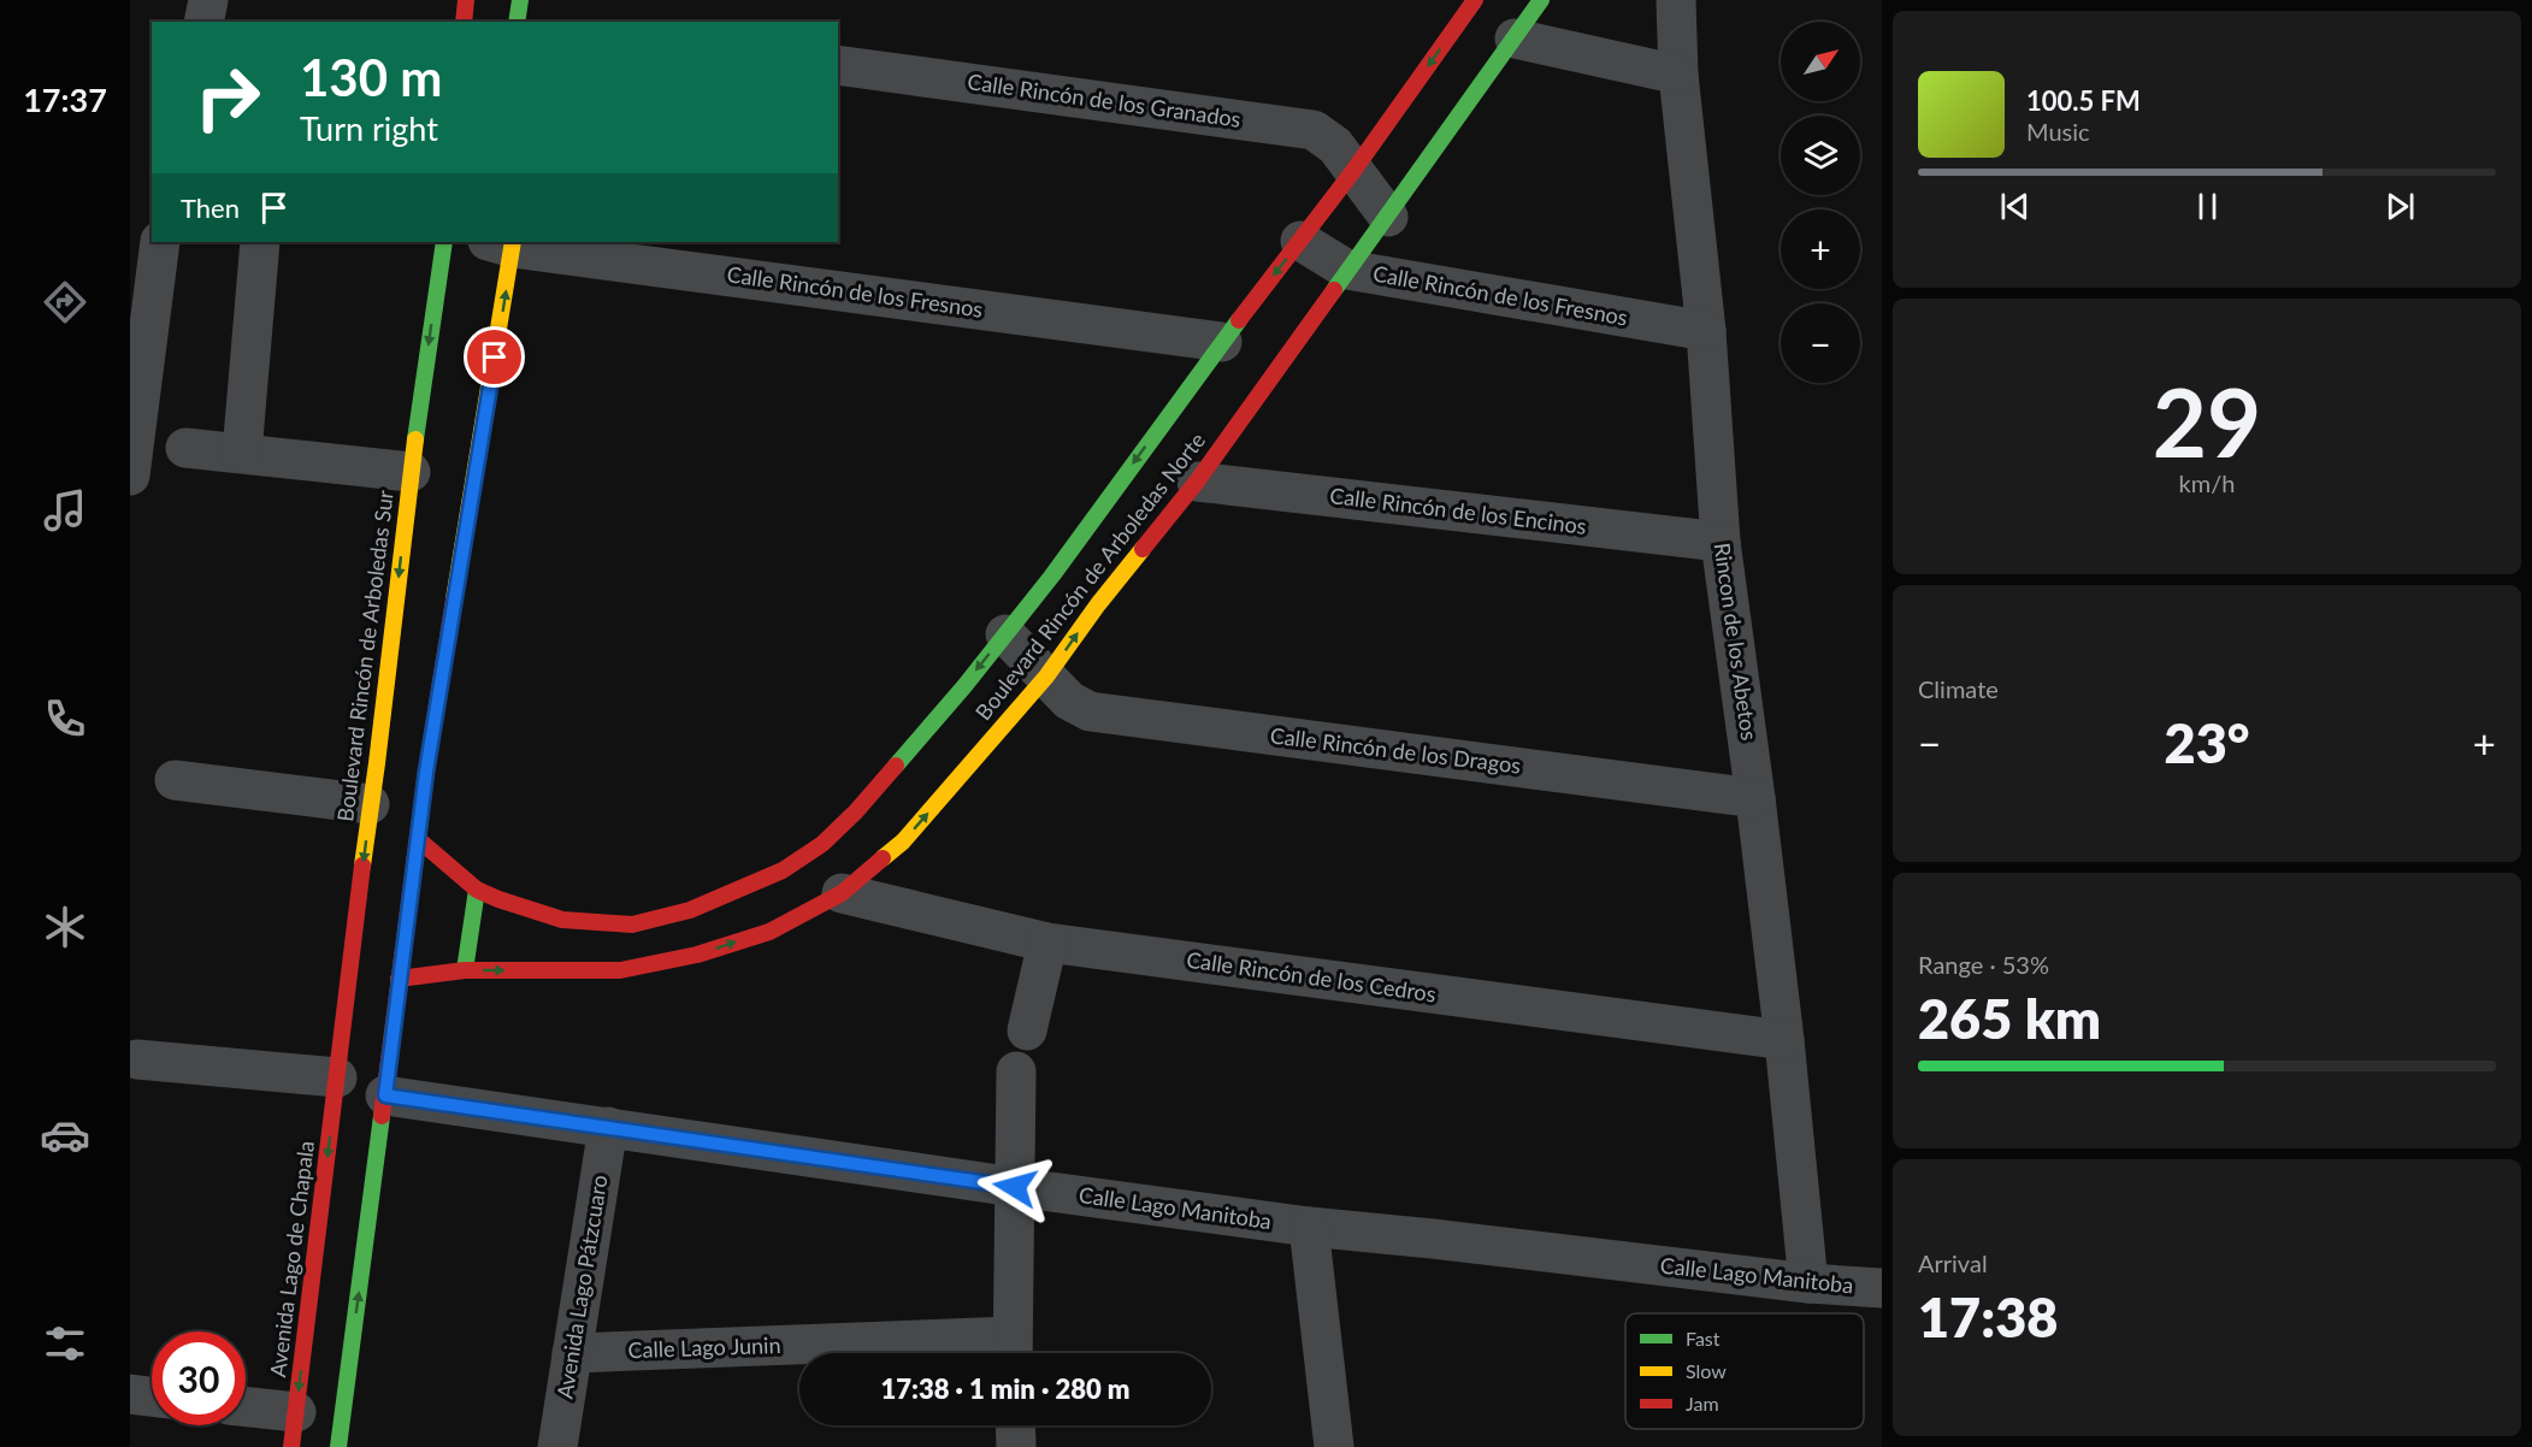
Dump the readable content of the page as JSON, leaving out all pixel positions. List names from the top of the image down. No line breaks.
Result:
{"streets":{"street":["Calle Rincón de los Granados","Calle Rincón de los Fresnos","Calle Rincón de los Encinos","Boulevard Rincón de Arboledas Norte","Rincon de los Abetos","Boulevard Rincón de Arboledas Sur","Calle Rincón de los Dragos","Calle Rincón de los Cedros","Calle Lago Manitoba","Avenida Lago de Chapala","Avenida Lago Pátzcuaro","Calle Lago Junin"]},"crossings":[["Calle Rincón de los Granados","Boulevard Rincón de Arboledas Norte"],["Calle Rincón de los Fresnos","Boulevard Rincón de Arboledas Norte"],["Calle Rincón de los Fresnos","Rincon de los Abetos"],["Calle Rincón de los Encinos","Boulevard Rincón de Arboledas Norte"],["Calle Rincón de los Encinos","Rincon de los Abetos"],["Boulevard Rincón de Arboledas Norte","Calle Rincón de los Dragos"],["Boulevard Rincón de Arboledas Norte","Calle Rincón de los Cedros"],["Rincon de los Abetos","Calle Rincón de los Dragos"],["Rincon de los Abetos","Calle Rincón de los Cedros"],["Rincon de los Abetos","Calle Lago Manitoba"],["Boulevard Rincón de Arboledas Sur","Avenida Lago de Chapala"],["Calle Lago Manitoba","Avenida Lago Pátzcuaro"],["Avenida Lago Pátzcuaro","Calle Lago Junin"]],"legend":["Fast","Slow","Jam"],"north":"top right","page":{"tabs":"17:37","map_buttons":["+","−"],"turn":["130 m","Turn right"],"song":["100.5 FM","Music"],"then":"Then","tile":[["29","km/h"],"Climate",["Range · 53%","265 km"],["Arrival","17:38"]],"heat":["−","23°","+"],"limit":"30","trip":"17:38 · 1 min · 280 m"}}
